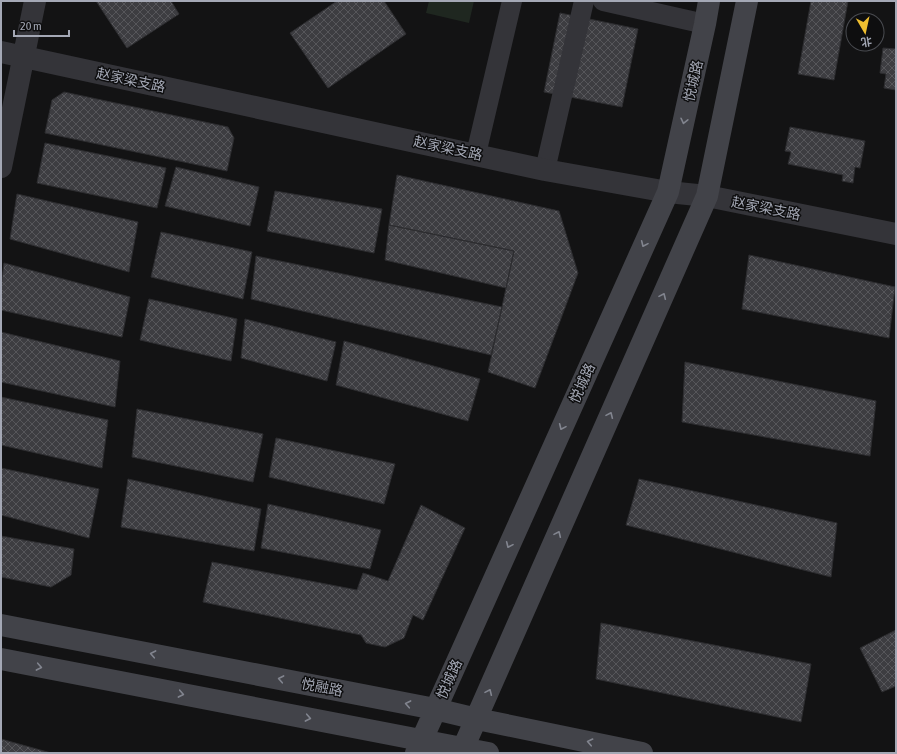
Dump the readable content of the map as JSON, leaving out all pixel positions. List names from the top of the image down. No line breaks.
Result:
{"streets":{"main road":["悦城路","悦融路"],"street":["赵家梁支路"]},"crossings":[["赵家梁支路","悦城路"],["悦城路","悦融路"]],"scale_bar":"20 m","north":"bottom"}
